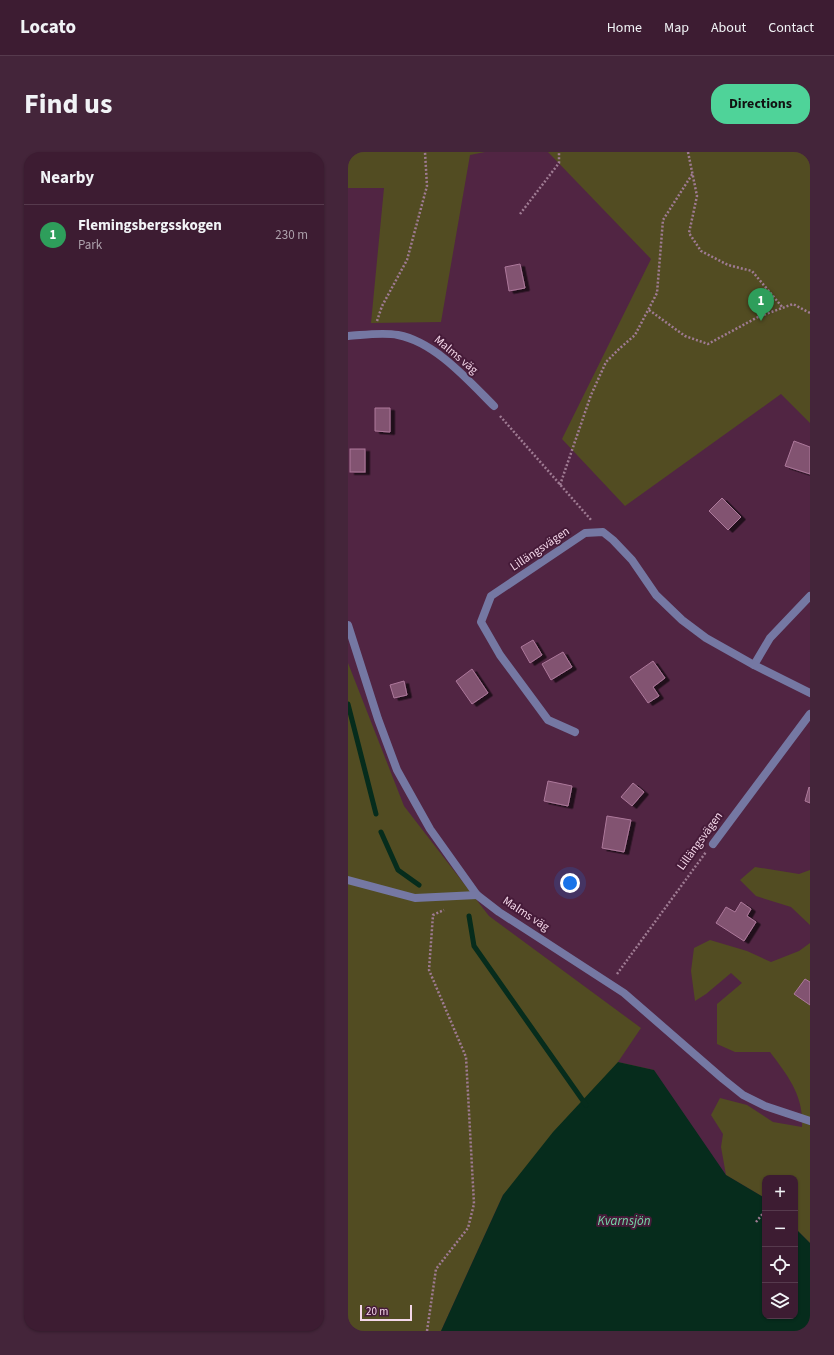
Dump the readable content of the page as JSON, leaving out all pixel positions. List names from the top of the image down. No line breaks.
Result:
{"streets":{"street":["Malms väg","Lillängsvägen"]},"crossings":[["Malms väg","Lillängsvägen"]],"water":["Kvarnsjön"],"scale_bar":"20 m","page":{"header":"Locato","nav":["Home","Map","About","Contact"],"title":"Find us","buttons":"Directions","heading":"Nearby","list":[{"mark":"1","name":"Flemingsbergsskogen","note":"Park","value":"230 m"}],"pins":"1","map_buttons":["+","−"],"scale":"20 m"}}
